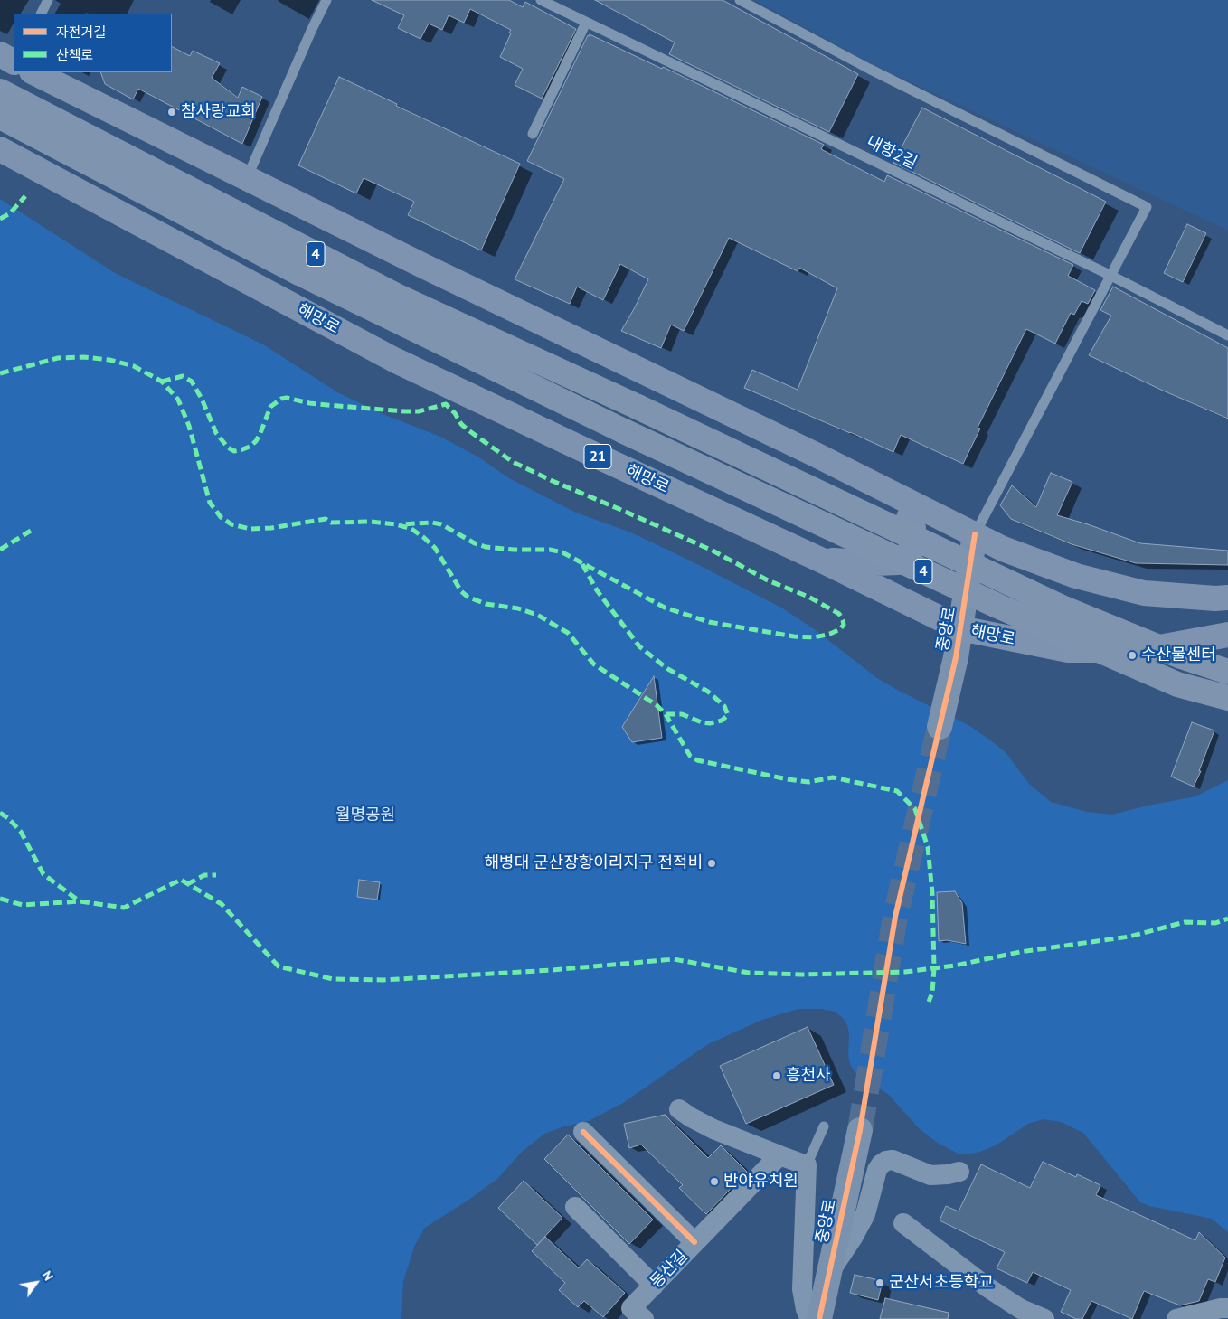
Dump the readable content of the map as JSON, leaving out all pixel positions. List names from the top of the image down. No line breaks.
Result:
{"streets":{"highway":["4"],"main road":["해망로","21"],"street":["중앙로","동산길"],"lane":["내항2길"]},"crossings":[["해망로","중앙로"]],"parks":["월명공원"],"places":["참사랑교회","수산물센터","해병대 군산장항이리지구 전적비","흥천사","반야유치원","군산서초등학교"],"legend":["자전거길","산책로"],"north":"top right"}
